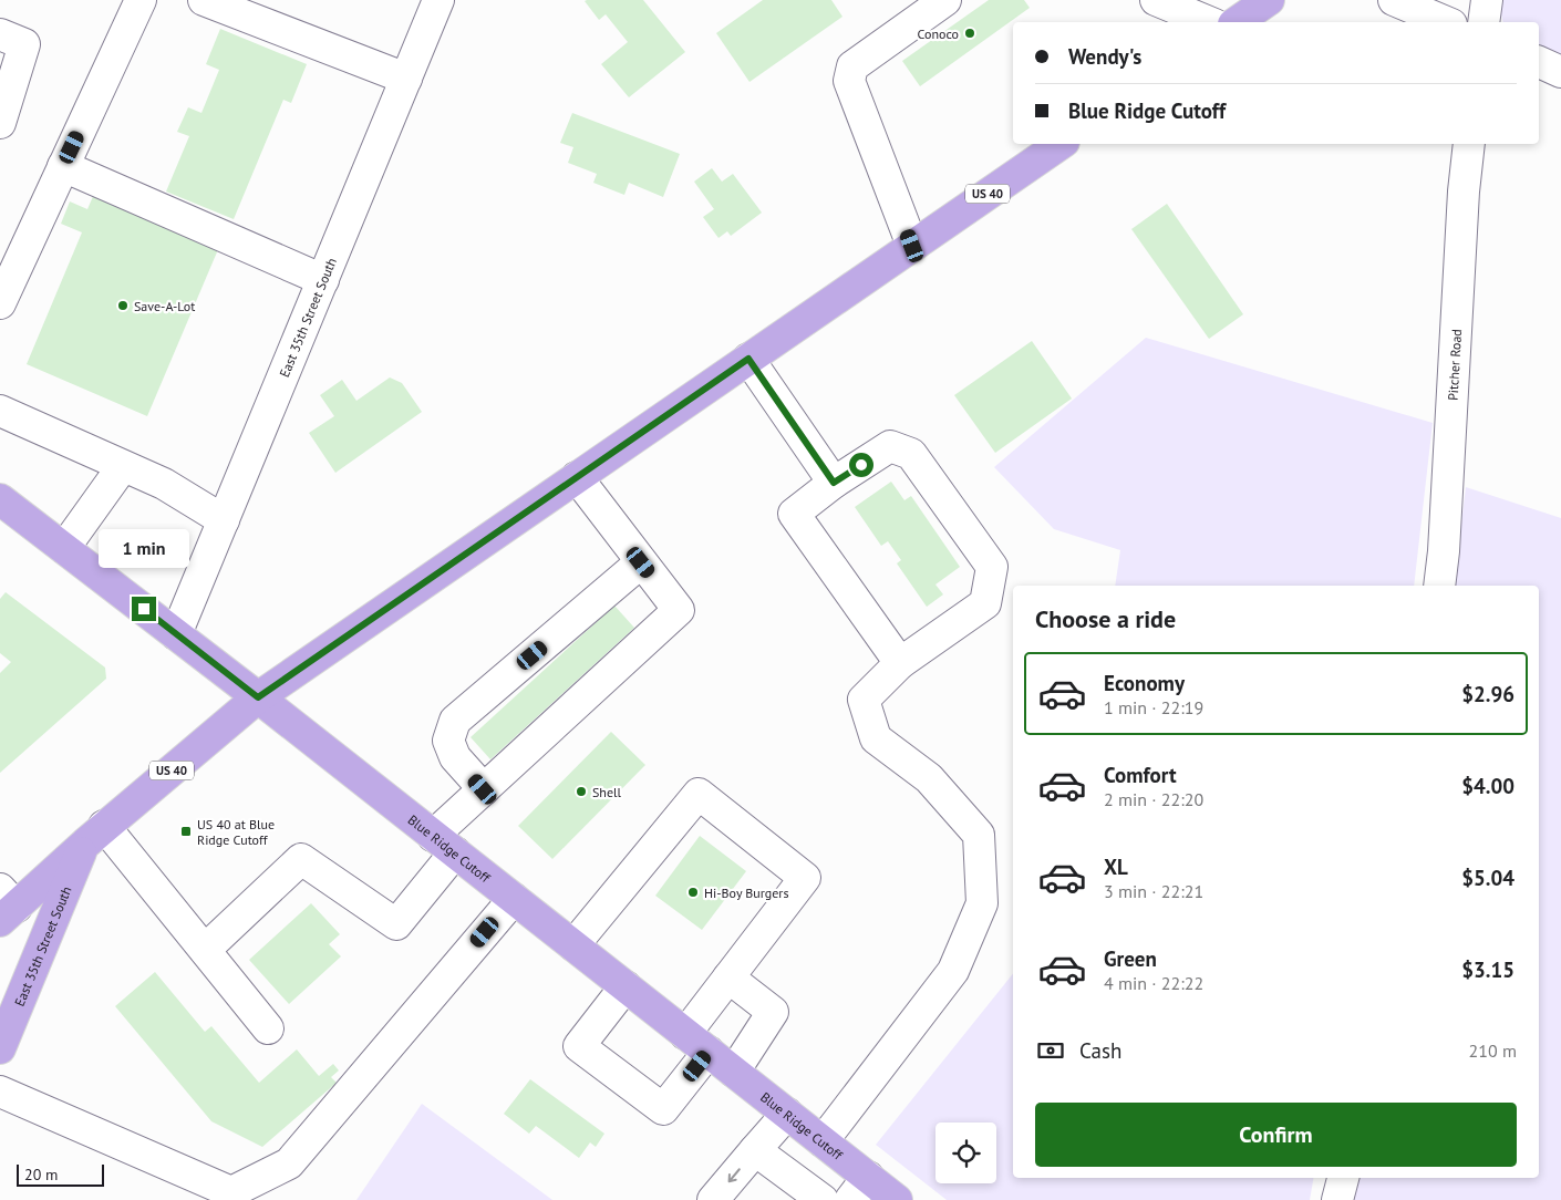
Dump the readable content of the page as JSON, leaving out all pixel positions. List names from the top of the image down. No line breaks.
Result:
{"streets":{"main road":["US 40","East 35th Street South","Blue Ridge Cutoff"],"street":["Pitcher Road"]},"crossings":[["US 40","East 35th Street South"],["US 40","Blue Ridge Cutoff"],["East 35th Street South","Blue Ridge Cutoff"]],"places":{"other":["Conoco","Save-A-Lot","Shell","Hi-Boy Burgers"],"transit":["US 40 at Blue Ridge Cutoff"]},"scale_bar":"20 m","page":{"banner":["Wendy's","Blue Ridge Cutoff"],"bubble":"1 min","heading":"Choose a ride","list":[{"name":"Economy","note":"1 min · 22:19","value":"$2.96"},{"name":"Comfort","note":"2 min · 22:20","value":"$4.00"},{"name":"XL","note":"3 min · 22:21","value":"$5.04"},{"name":"Green","note":"4 min · 22:22","value":"$3.15"}],"pay":["Cash","210 m"],"buttons":"Confirm","scale":"20 m"}}
